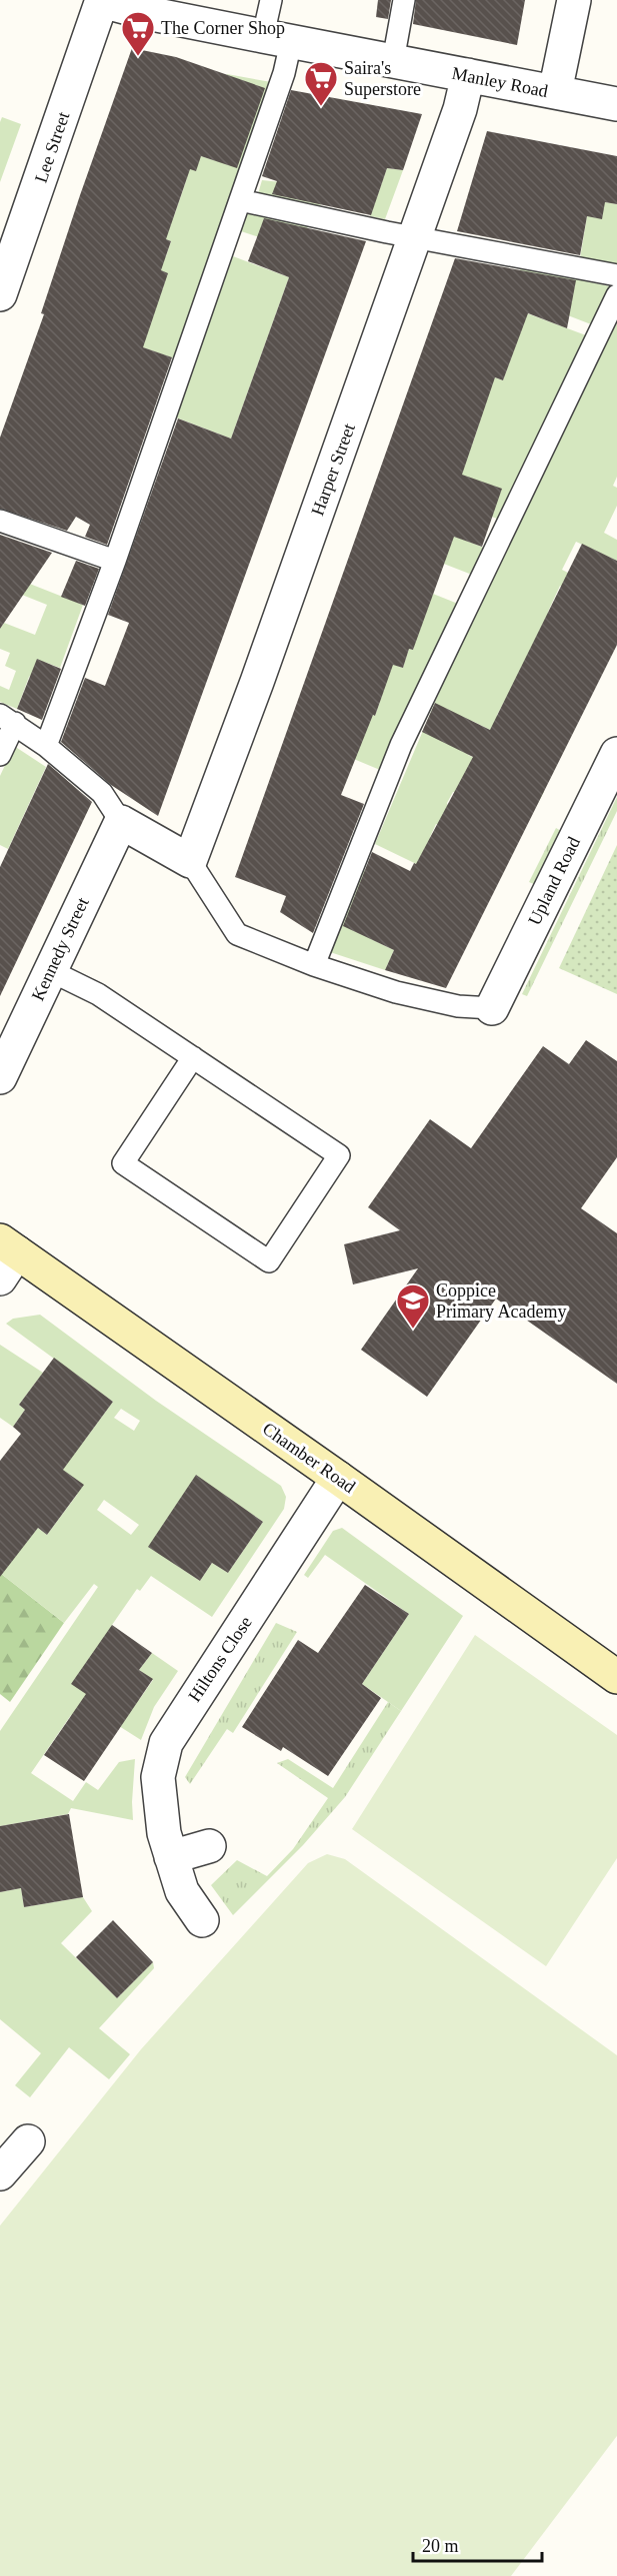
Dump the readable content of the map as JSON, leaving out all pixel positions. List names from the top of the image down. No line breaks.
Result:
{"streets":{"street":["Manley Road","Lee Street","Harper Street","Upland Road","Kennedy Street","Chamber Road","Hiltons Close"]},"crossings":[["Manley Road","Lee Street"],["Manley Road","Harper Street"],["Chamber Road","Hiltons Close"]],"places":{"supermarket":["The Corner Shop","Saira's Superstore"],"school or university":["Coppice Primary Academy"]},"scale_bar":"20 m"}
